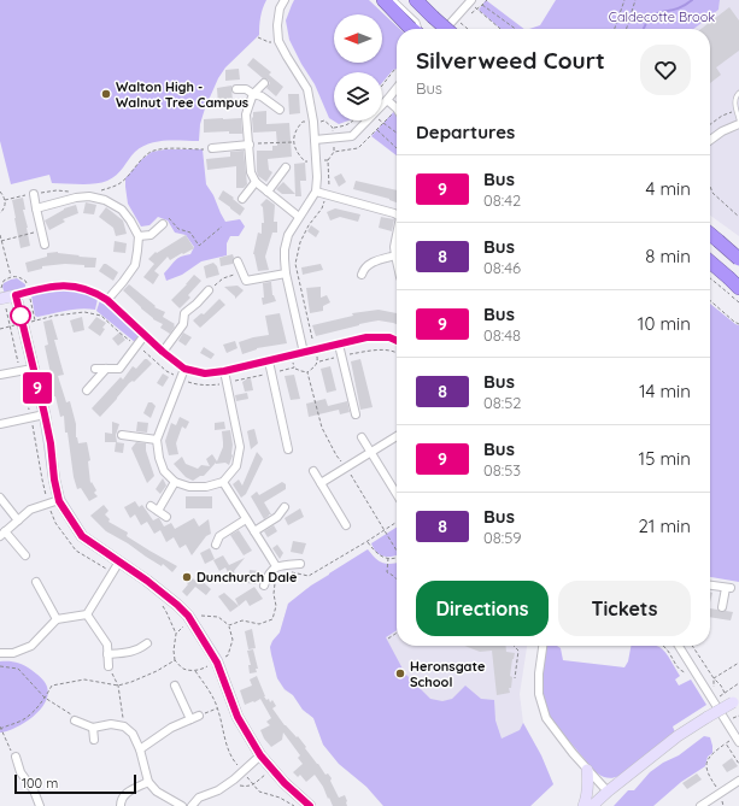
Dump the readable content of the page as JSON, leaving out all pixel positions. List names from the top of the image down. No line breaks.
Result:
{"parks":["Caldecotte Brook"],"places":["Walton High - Walnut Tree Campus","Dunchurch Dale","Heronsgate School"],"lines":["bus line 9"],"scale_bar":"100 m","north":"left","page":{"on_map":"9","heading":[["Silverweed Court","Bus"],"Departures"],"list":[{"mark":"9","name":"Bus","note":"08:42","value":"4 min"},{"mark":"8","name":"Bus","note":"08:46","value":"8 min"},{"mark":"9","name":"Bus","note":"08:48","value":"10 min"},{"mark":"8","name":"Bus","note":"08:52","value":"14 min"},{"mark":"9","name":"Bus","note":"08:53","value":"15 min"},{"mark":"8","name":"Bus","note":"08:59","value":"21 min"}],"buttons":["Directions","Tickets"],"scale":"100 m"}}
